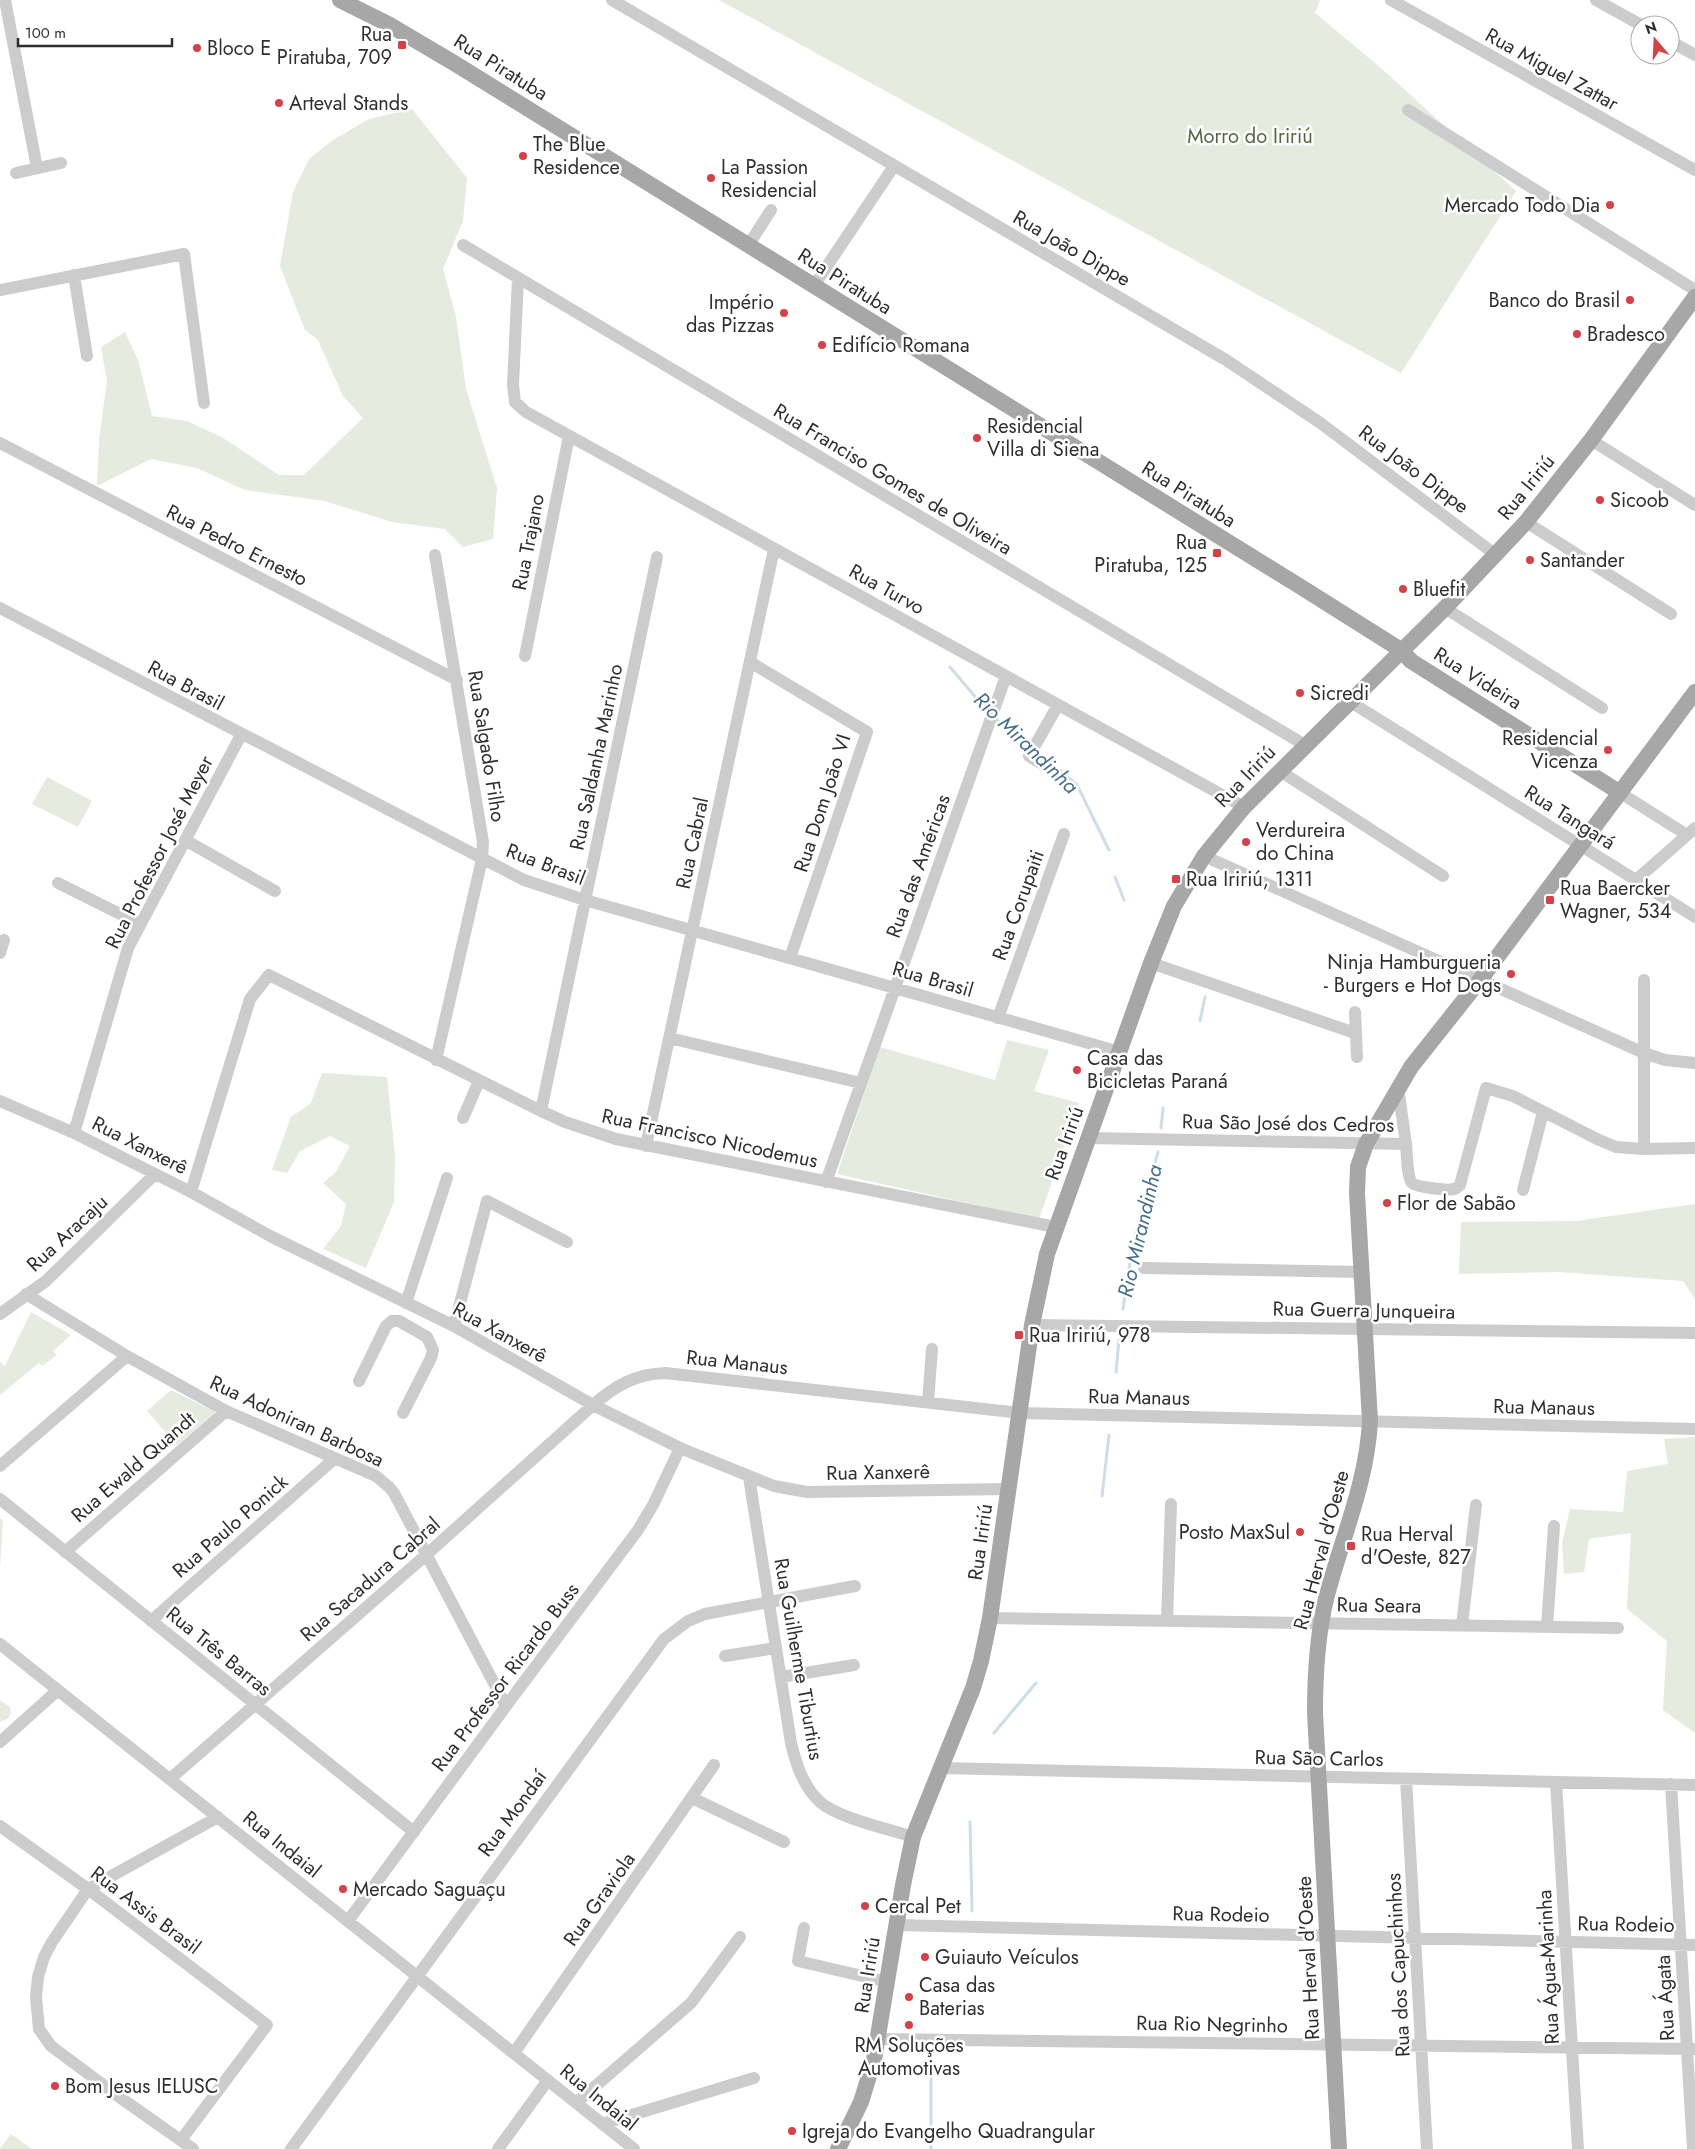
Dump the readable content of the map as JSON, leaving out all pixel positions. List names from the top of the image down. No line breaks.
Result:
{"streets":{"main road":["Rua Piratuba","Rua Iririú","Rua Videira","Rua Herval d'Oeste"],"street":["Rua Miguel Zattar","Rua João Dippe","Rua Franciso Gomes de Oliveira","Rua Trajano","Rua Pedro Ernesto","Rua Turvo","Rua Brasil","Rua Salgado Filho","Rua Saldanha Marinho","Rua Dom João VI","Rua Tangará","Rua Cabral","Rua Professor José Meyer","Rua das Américas","Rua Corupaiti","Rua São José dos Cedros","Rua Francisco Nicodemus","Rua Xanxerê","Rua Aracaju","Rua Guerra Junqueira","Rua Manaus","Rua Adoniran Barbosa","Rua Ewald Quandt","Rua Paulo Ponick","Rua Sacadura Cabral","Rua Seara","Rua Três Barras","Rua Guilherme Tiburtius","Rua Professor Ricardo Buss","Rua São Carlos","Rua Mondaí","Rua Indaial","Rua Graviola","Rua Assis Brasil","Rua Rodeio","Rua dos Capuchinhos","Rua Água-Marinha","Rua Ágata","Rua Rio Negrinho"]},"crossings":[["Rua Piratuba","Rua Iririú"],["Rua Piratuba","Rua Videira"],["Rua João Dippe","Rua Iririú"],["Rua Franciso Gomes de Oliveira","Rua Iririú"],["Rua Franciso Gomes de Oliveira","Rua Turvo"],["Rua Iririú","Rua Turvo"],["Rua Iririú","Rua Videira"],["Rua Iririú","Rua Brasil"],["Rua Iririú","Rua Tangará"],["Rua Iririú","Rua São José dos Cedros"],["Rua Iririú","Rua Francisco Nicodemus"],["Rua Iririú","Rua Xanxerê"],["Rua Iririú","Rua Guerra Junqueira"],["Rua Iririú","Rua Manaus"],["Rua Iririú","Rua Seara"],["Rua Iririú","Rua Guilherme Tiburtius"],["Rua Iririú","Rua São Carlos"],["Rua Iririú","Rua Rodeio"],["Rua Iririú","Rua Rio Negrinho"],["Rua Trajano","Rua Turvo"],["Rua Pedro Ernesto","Rua Salgado Filho"],["Rua Turvo","Rua Cabral"],["Rua Turvo","Rua das Américas"],["Rua Videira","Rua Herval d'Oeste"],["Rua Brasil","Rua Salgado Filho"],["Rua Brasil","Rua Saldanha Marinho"],["Rua Brasil","Rua Dom João VI"],["Rua Brasil","Rua Cabral"],["Rua Brasil","Rua Professor José Meyer"],["Rua Brasil","Rua das Américas"],["Rua Brasil","Rua Corupaiti"],["Rua Salgado Filho","Rua Francisco Nicodemus"],["Rua Saldanha Marinho","Rua Francisco Nicodemus"],["Rua Dom João VI","Rua Cabral"],["Rua Tangará","Rua Herval d'Oeste"],["Rua Cabral","Rua Francisco Nicodemus"],["Rua Professor José Meyer","Rua Xanxerê"],["Rua das Américas","Rua Francisco Nicodemus"],["Rua São José dos Cedros","Rua Herval d'Oeste"],["Rua Francisco Nicodemus","Rua Xanxerê"],["Rua Xanxerê","Rua Aracaju"],["Rua Xanxerê","Rua Manaus"],["Rua Xanxerê","Rua Sacadura Cabral"],["Rua Xanxerê","Rua Guilherme Tiburtius"],["Rua Xanxerê","Rua Professor Ricardo Buss"],["Rua Aracaju","Rua Adoniran Barbosa"],["Rua Guerra Junqueira","Rua Herval d'Oeste"],["Rua Manaus","Rua Herval d'Oeste"],["Rua Manaus","Rua Sacadura Cabral"],["Rua Adoniran Barbosa","Rua Ewald Quandt"],["Rua Adoniran Barbosa","Rua Paulo Ponick"],["Rua Adoniran Barbosa","Rua Sacadura Cabral"],["Rua Adoniran Barbosa","Rua Professor Ricardo Buss"],["Rua Ewald Quandt","Rua Três Barras"],["Rua Paulo Ponick","Rua Três Barras"],["Rua Herval d'Oeste","Rua Seara"],["Rua Herval d'Oeste","Rua São Carlos"],["Rua Herval d'Oeste","Rua Rodeio"],["Rua Herval d'Oeste","Rua Rio Negrinho"],["Rua Sacadura Cabral","Rua Três Barras"],["Rua Sacadura Cabral","Rua Indaial"],["Rua Três Barras","Rua Professor Ricardo Buss"],["Rua Guilherme Tiburtius","Rua Mondaí"],["Rua Professor Ricardo Buss","Rua Indaial"],["Rua São Carlos","Rua dos Capuchinhos"],["Rua São Carlos","Rua Água-Marinha"],["Rua São Carlos","Rua Ágata"],["Rua Mondaí","Rua Indaial"],["Rua Indaial","Rua Graviola"],["Rua Rodeio","Rua dos Capuchinhos"],["Rua Rodeio","Rua Água-Marinha"],["Rua Rodeio","Rua Ágata"],["Rua dos Capuchinhos","Rua Rio Negrinho"],["Rua Água-Marinha","Rua Rio Negrinho"],["Rua Ágata","Rua Rio Negrinho"]],"water":["Rio Mirandinha"],"parks":["Morro do Iririú"],"places":{"transit":["Rua Piratuba, 709","Rua Piratuba, 125","Rua Iririú, 1311","Rua Baercker Wagner, 534","Rua Iririú, 978","Rua Herval d'Oeste, 827"],"other":["Bloco E","Arteval Stands","The Blue Residence","La Passion Residencial","Mercado Todo Dia","Banco do Brasil","Império das Pizzas","Bradesco","Edifício Romana","Residencial Villa di Siena","Sicoob","Santander","Bluefit","Sicredi","Residencial Vicenza","Verdureira do China","Ninja Hamburgueria - Burgers e Hot Dogs","Casa das Bicicletas Paraná","Flor de Sabão","Posto MaxSul","Mercado Saguaçu","Cercal Pet","Guiauto Veículos","Casa das Baterias","RM Soluções Automotivas","Bom Jesus IELUSC","Igreja do Evangelho Quadrangular"]},"scale_bar":"100 m","north":"top"}
